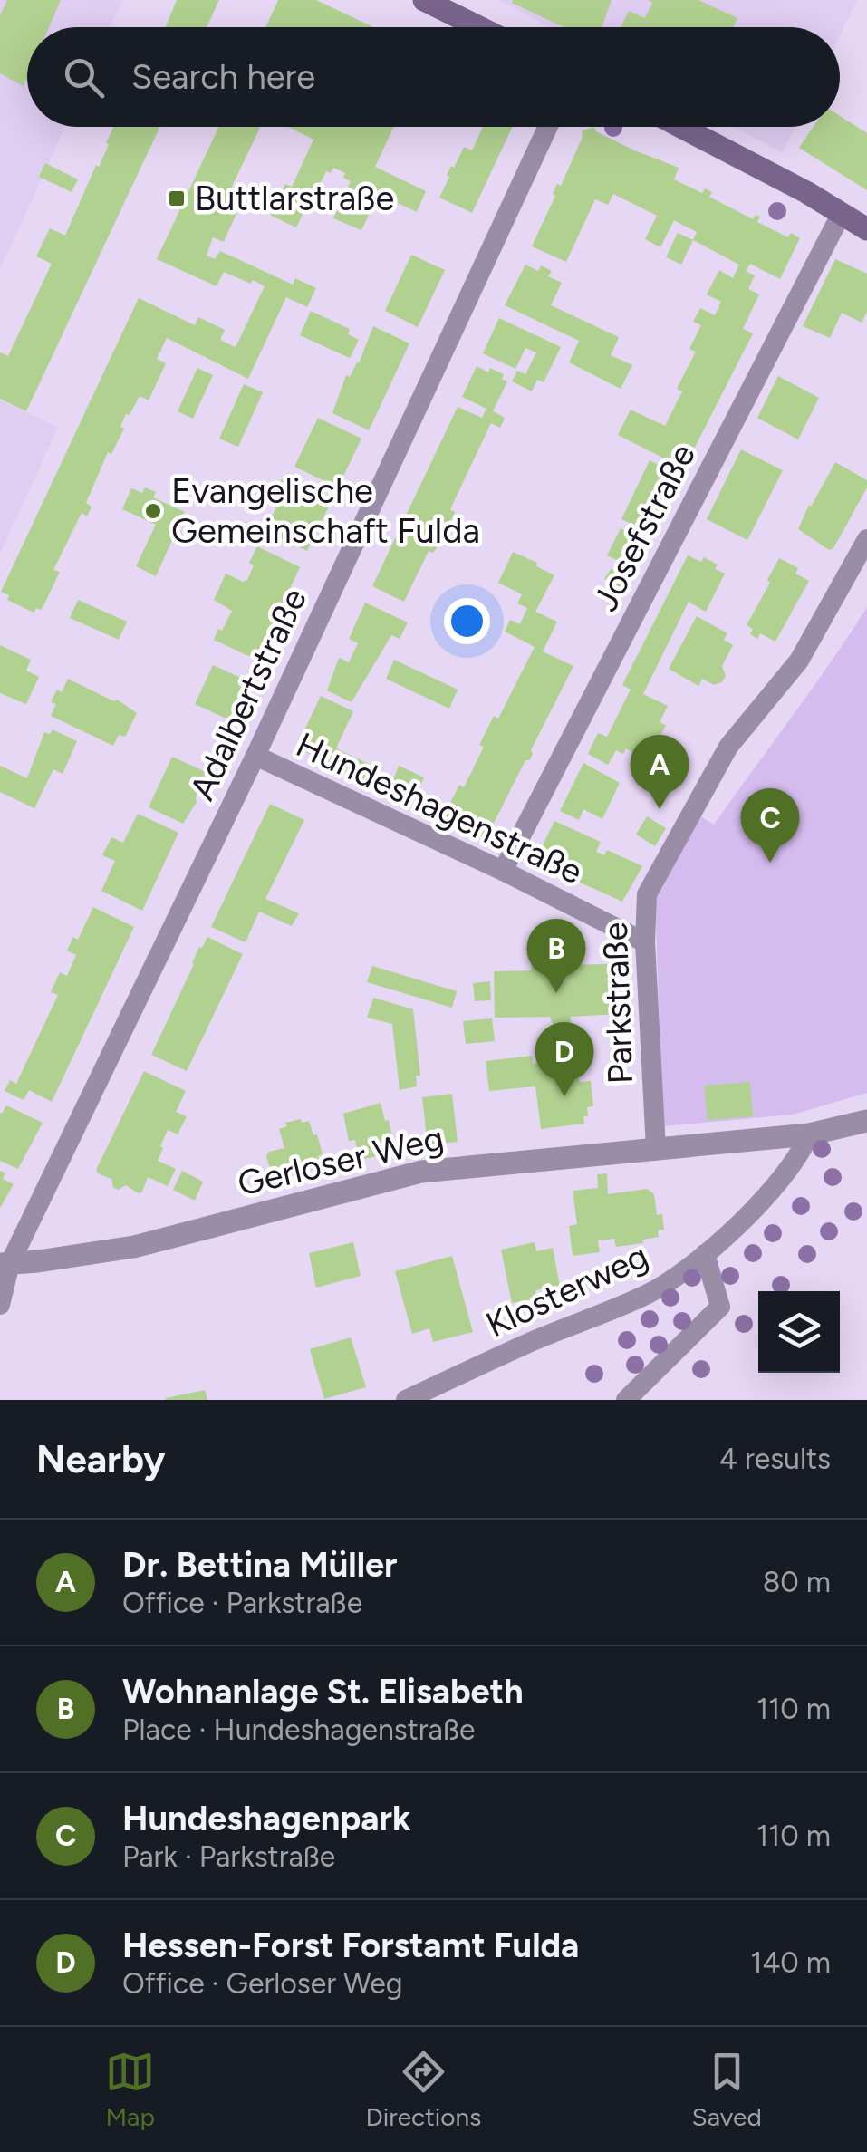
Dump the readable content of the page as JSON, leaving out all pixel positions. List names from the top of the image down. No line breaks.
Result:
{"streets":{"street":["Josefstraße","Adalbertstraße","Hundeshagenstraße","Parkstraße","Gerloser Weg","Klosterweg"]},"crossings":[["Josefstraße","Hundeshagenstraße"],["Adalbertstraße","Hundeshagenstraße"],["Adalbertstraße","Gerloser Weg"],["Hundeshagenstraße","Parkstraße"],["Parkstraße","Gerloser Weg"],["Gerloser Weg","Klosterweg"]],"places":{"transit":["Buttlarstraße"],"other":["Evangelische Gemeinschaft Fulda"]},"page":{"search":"Search here","pins":["A","C","B","D"],"heading":["Nearby","4 results"],"list":[{"mark":"A","name":"Dr. Bettina Müller","note":"Office · Parkstraße","value":"80 m"},{"mark":"B","name":"Wohnanlage St. Elisabeth","note":"Place · Hundeshagenstraße","value":"110 m"},{"mark":"C","name":"Hundeshagenpark","note":"Park · Parkstraße","value":"110 m"},{"mark":"D","name":"Hessen-Forst Forstamt Fulda","note":"Office · Gerloser Weg","value":"140 m"}],"nav":["Map","Directions","Saved"]}}
